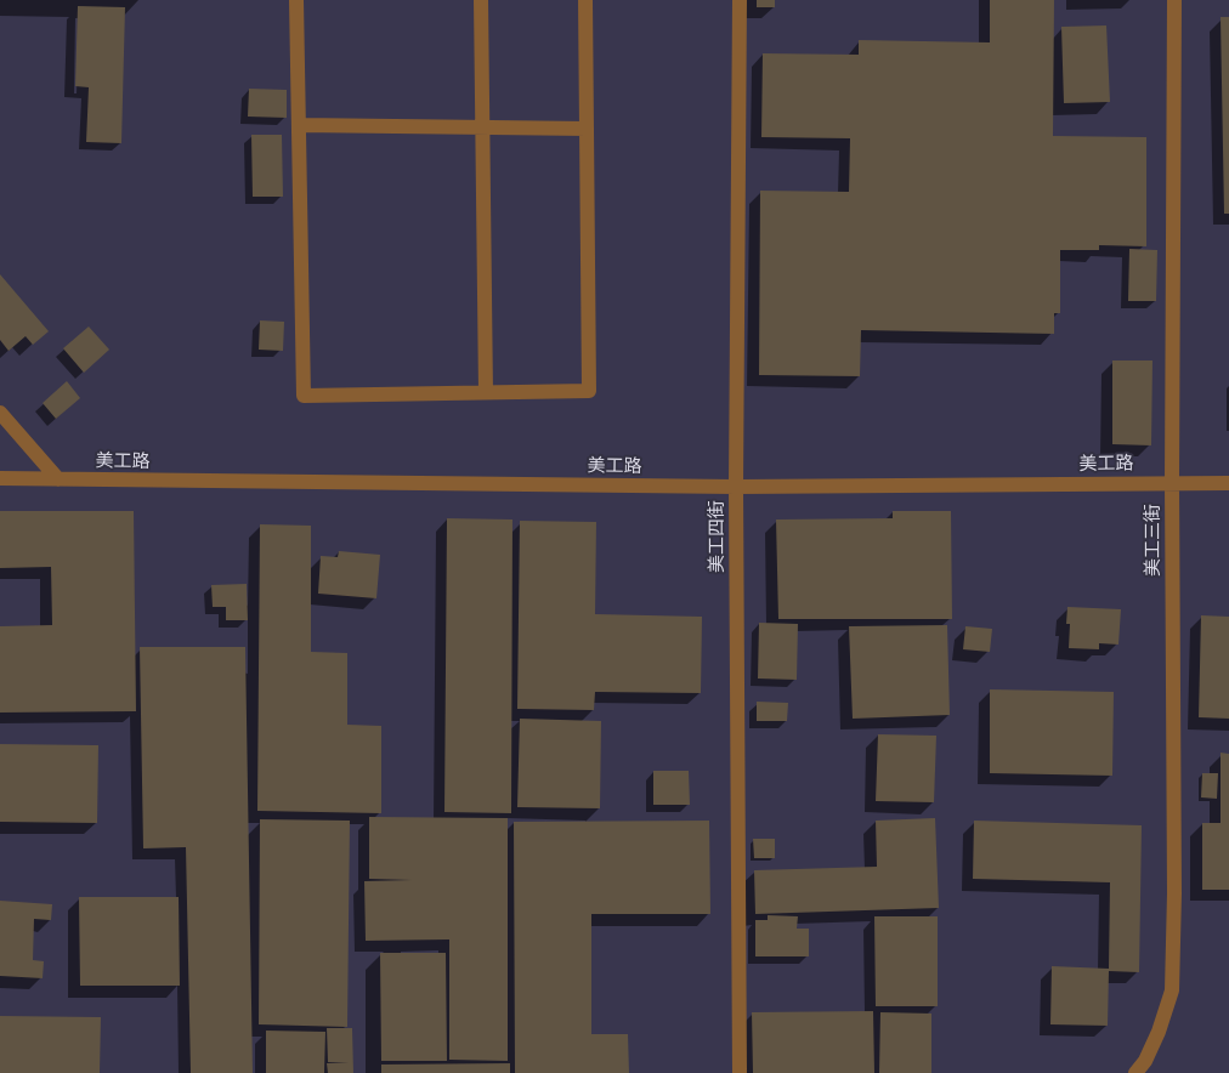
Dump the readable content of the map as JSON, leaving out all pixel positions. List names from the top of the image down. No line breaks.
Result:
{"streets":{"street":["美工路","美工四街","美工三街"]},"crossings":[["美工路","美工四街"],["美工路","美工三街"]]}
